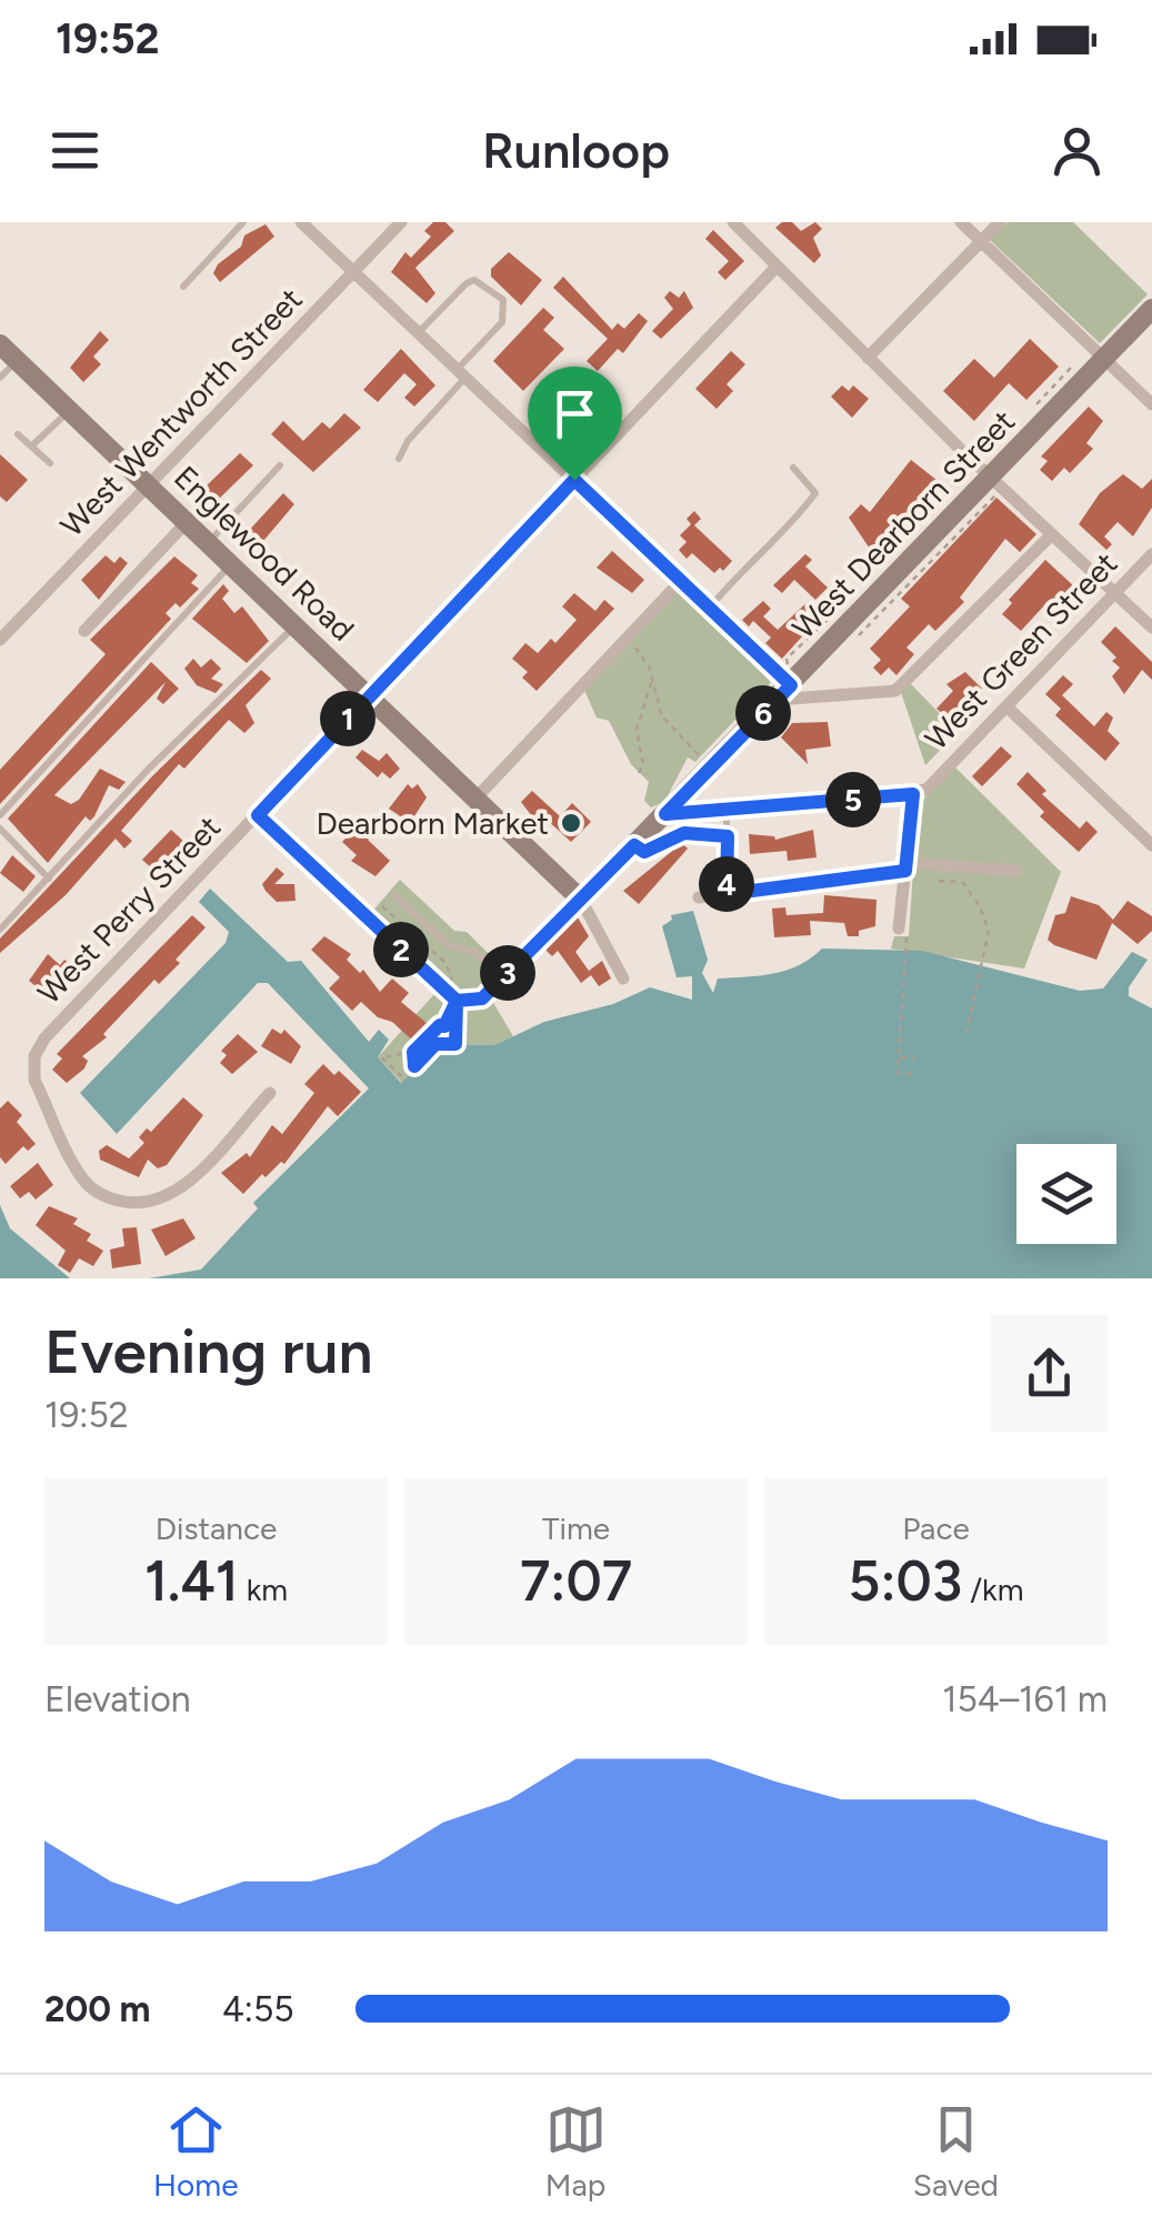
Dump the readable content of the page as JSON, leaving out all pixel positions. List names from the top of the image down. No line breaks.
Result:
{"streets":{"street":["West Wentworth Street","West Dearborn Street","Englewood Road","West Green Street","West Perry Street"]},"crossings":[["West Wentworth Street","Englewood Road"],["West Dearborn Street","Englewood Road"],["Englewood Road","West Perry Street"]],"places":["Dearborn Market"],"page":{"status":"19:52","header":"Runloop","pins":["6","1","5","4","2","3"],"heading":["Evening run","19:52"],"stats":[["Distance","1.41 km"],["Time","7:07"],["Pace","5:03 /km"]],"chart":["Elevation","154–161 m"],"list":[{"name":"200 m","note":"4:55"}],"tabs":["Home","Map","Saved"]}}
